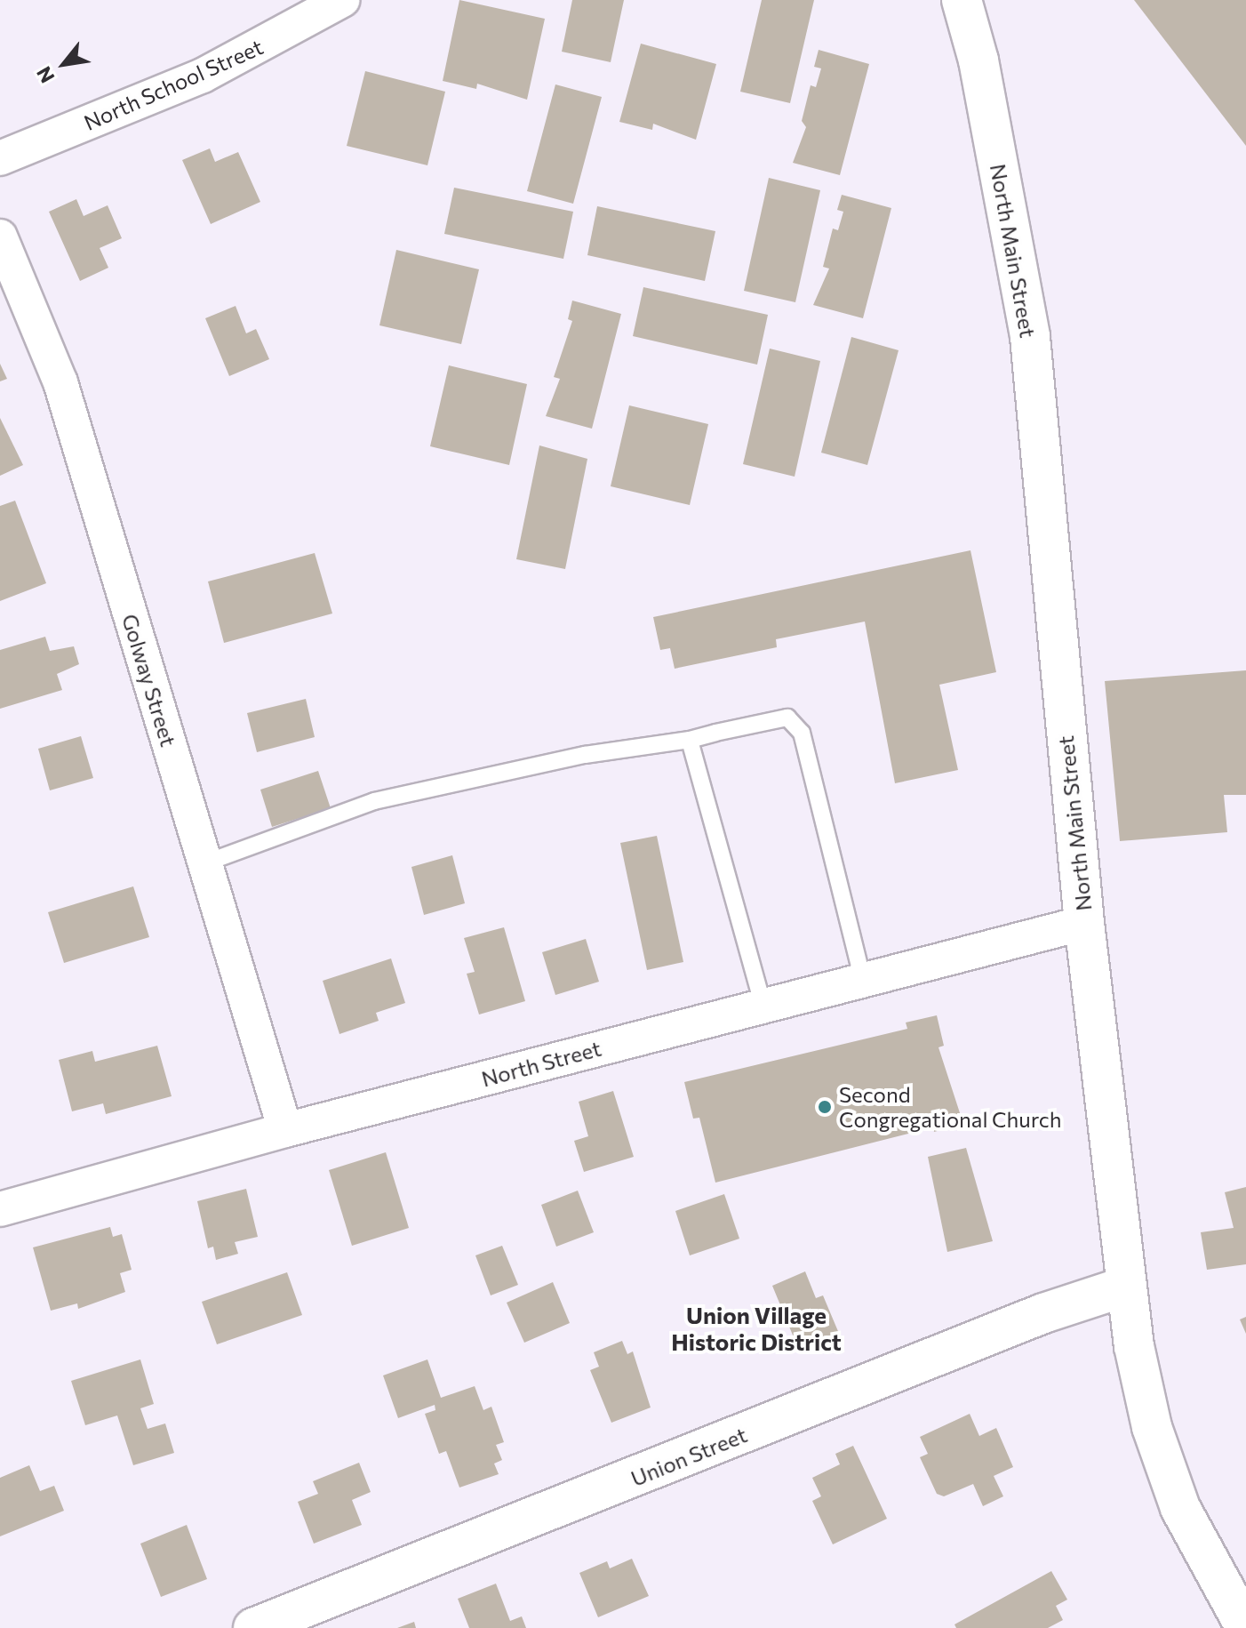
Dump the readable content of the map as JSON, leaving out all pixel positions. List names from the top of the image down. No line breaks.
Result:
{"streets":{"main road":["North Main Street","Union Street"],"street":["North School Street","Golway Street","North Street"]},"crossings":[["North Main Street","North Street"],["North Main Street","Union Street"],["Golway Street","North Street"]],"districts":["Union Village Historic District"],"places":["Second Congregational Church"],"north":"bottom left"}
